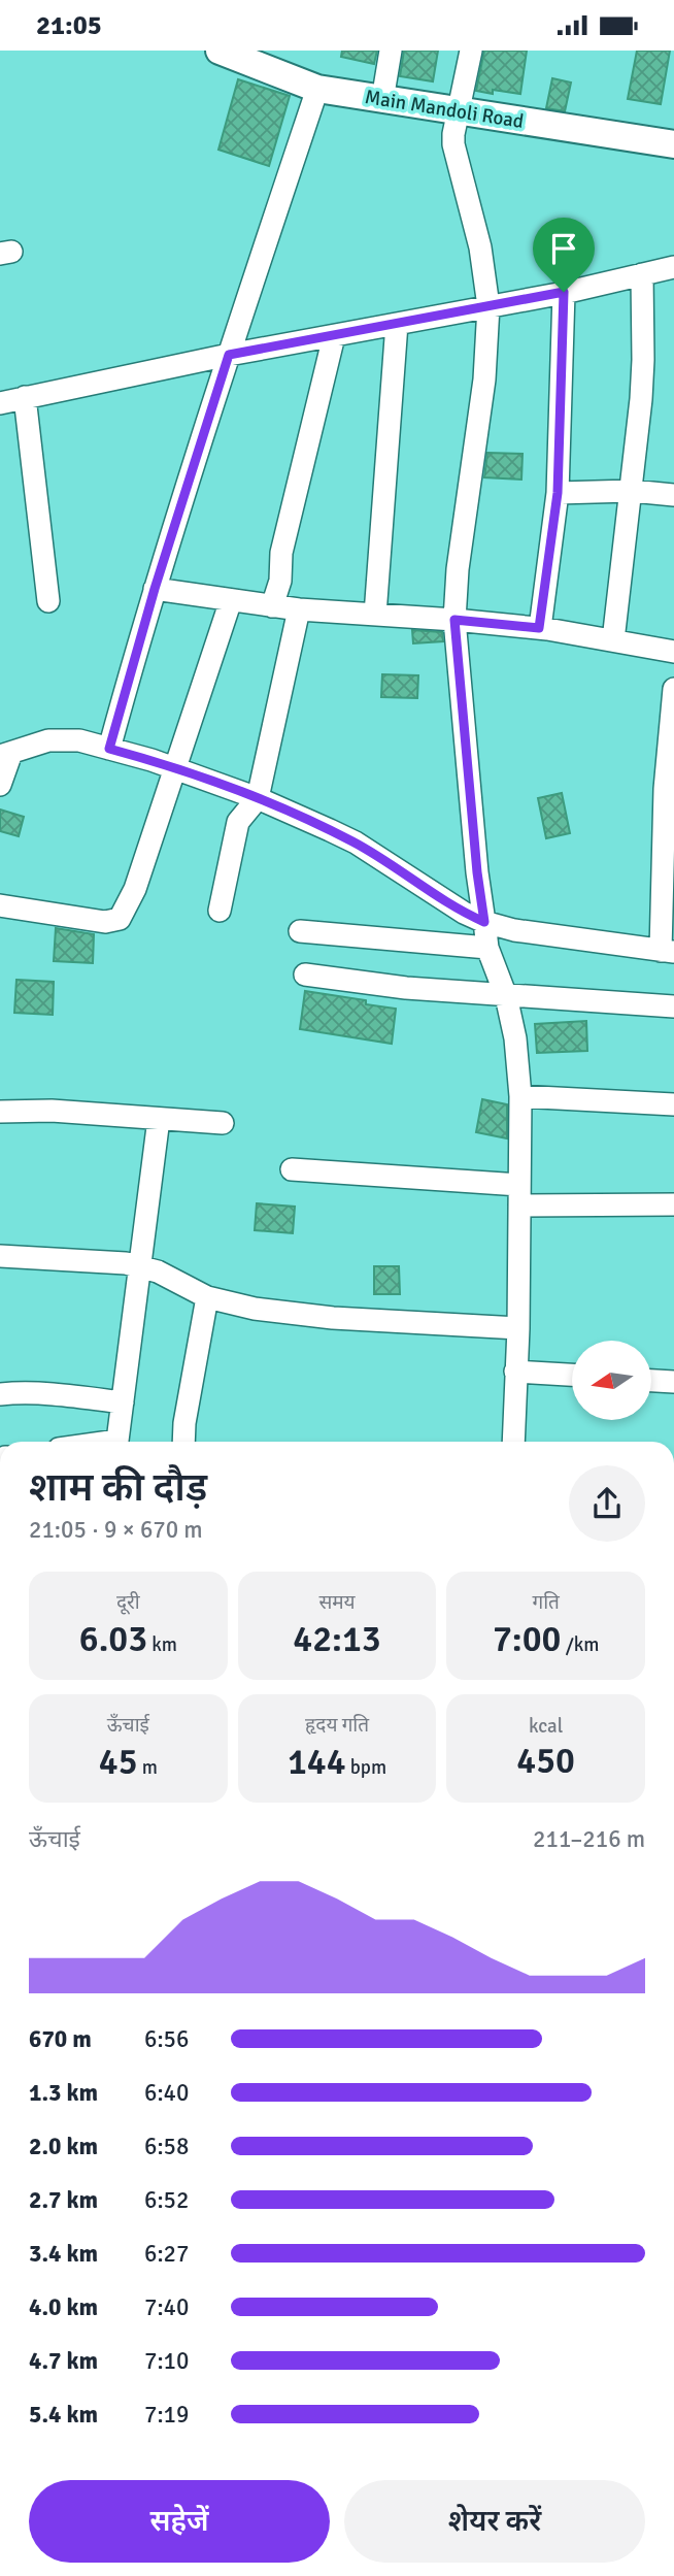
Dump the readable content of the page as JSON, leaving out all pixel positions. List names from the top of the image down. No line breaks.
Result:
{"streets":{"street":["Main Mandoli Road"]},"north":"left","page":{"status":"21:05","heading":["शाम की दौड़","21:05 · 9 × 670 m"],"stats":[["दूरी","6.03 km"],["समय","42:13"],["गति","7:00 /km"],["ऊँचाई","45 m"],["हृदय गति","144 bpm"],["kcal","450"]],"chart":["ऊँचाई","211–216 m"],"list":[{"name":"670 m","note":"6:56"},{"name":"1.3 km","note":"6:40"},{"name":"2.0 km","note":"6:58"},{"name":"2.7 km","note":"6:52"},{"name":"3.4 km","note":"6:27"},{"name":"4.0 km","note":"7:40"},{"name":"4.7 km","note":"7:10"},{"name":"5.4 km","note":"7:19"}],"buttons":["सहेजें","शेयर करें"]}}
